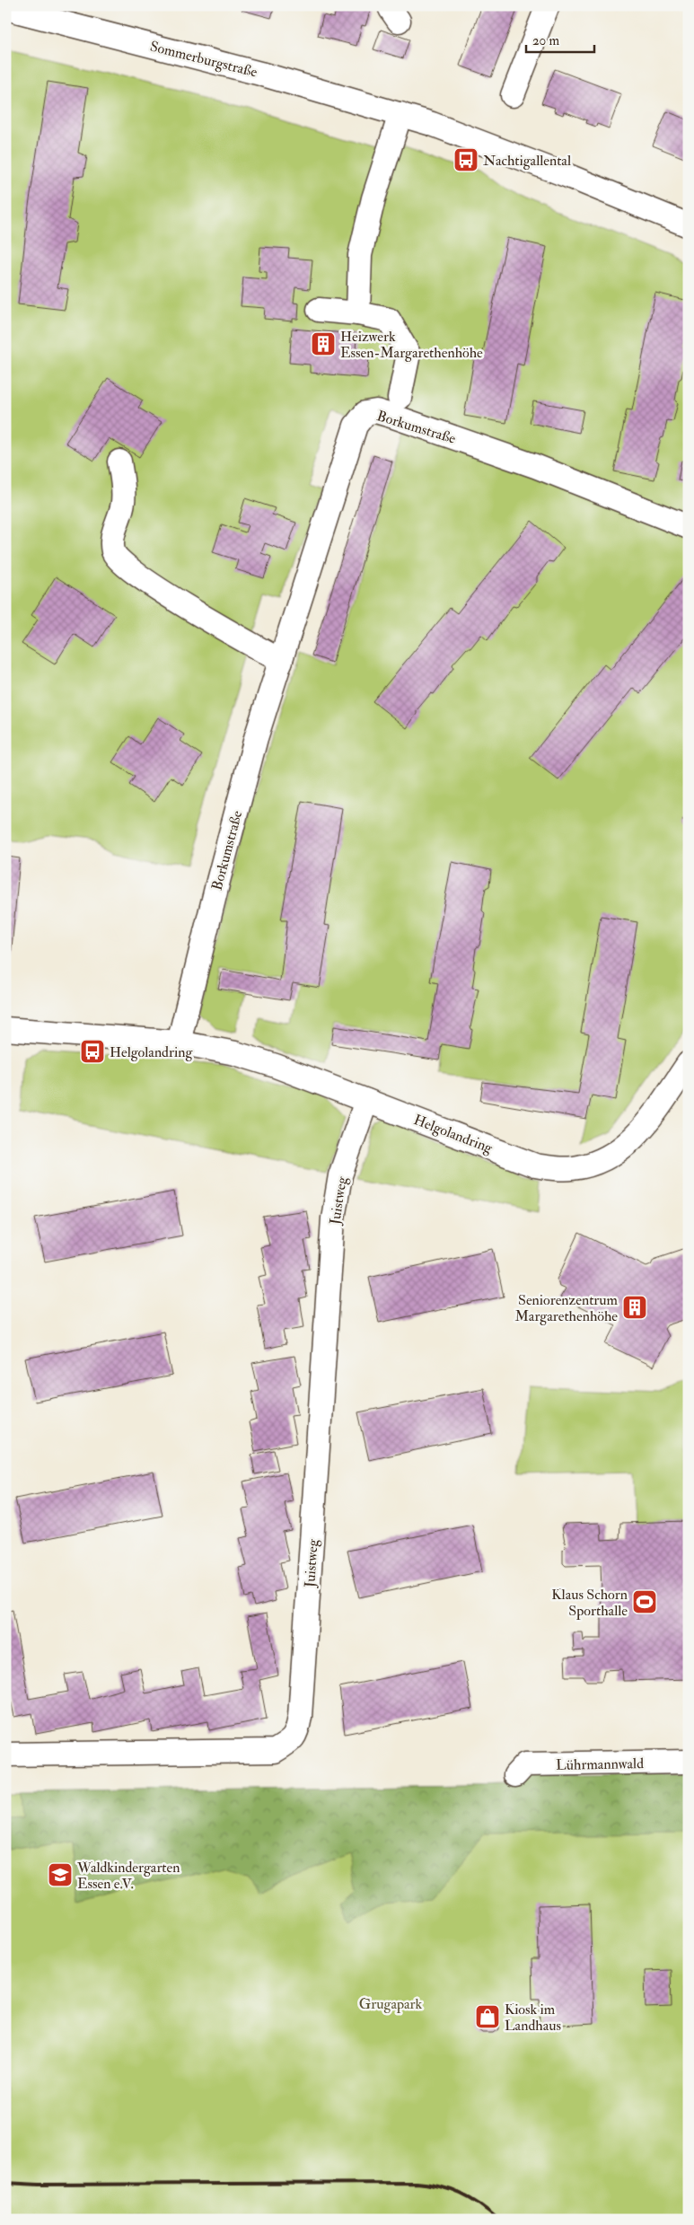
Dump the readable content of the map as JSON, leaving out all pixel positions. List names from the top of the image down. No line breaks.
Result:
{"streets":{"street":["Sommerburgstraße","Borkumstraße","Helgolandring","Juistweg","Lührmannwald"]},"crossings":[["Borkumstraße","Helgolandring"],["Helgolandring","Juistweg"]],"parks":["Grugapark"],"places":{"bus stop":["Nachtigallental","Helgolandring"],"building":["Heizwerk Essen-Margarethenhöhe","Seniorenzentrum Margarethenhöhe"],"sports":["Klaus Schorn Sporthalle"],"school or university":["Waldkindergarten Essen e.V."],"shop":["Kiosk im Landhaus"]},"scale_bar":"20 m"}
